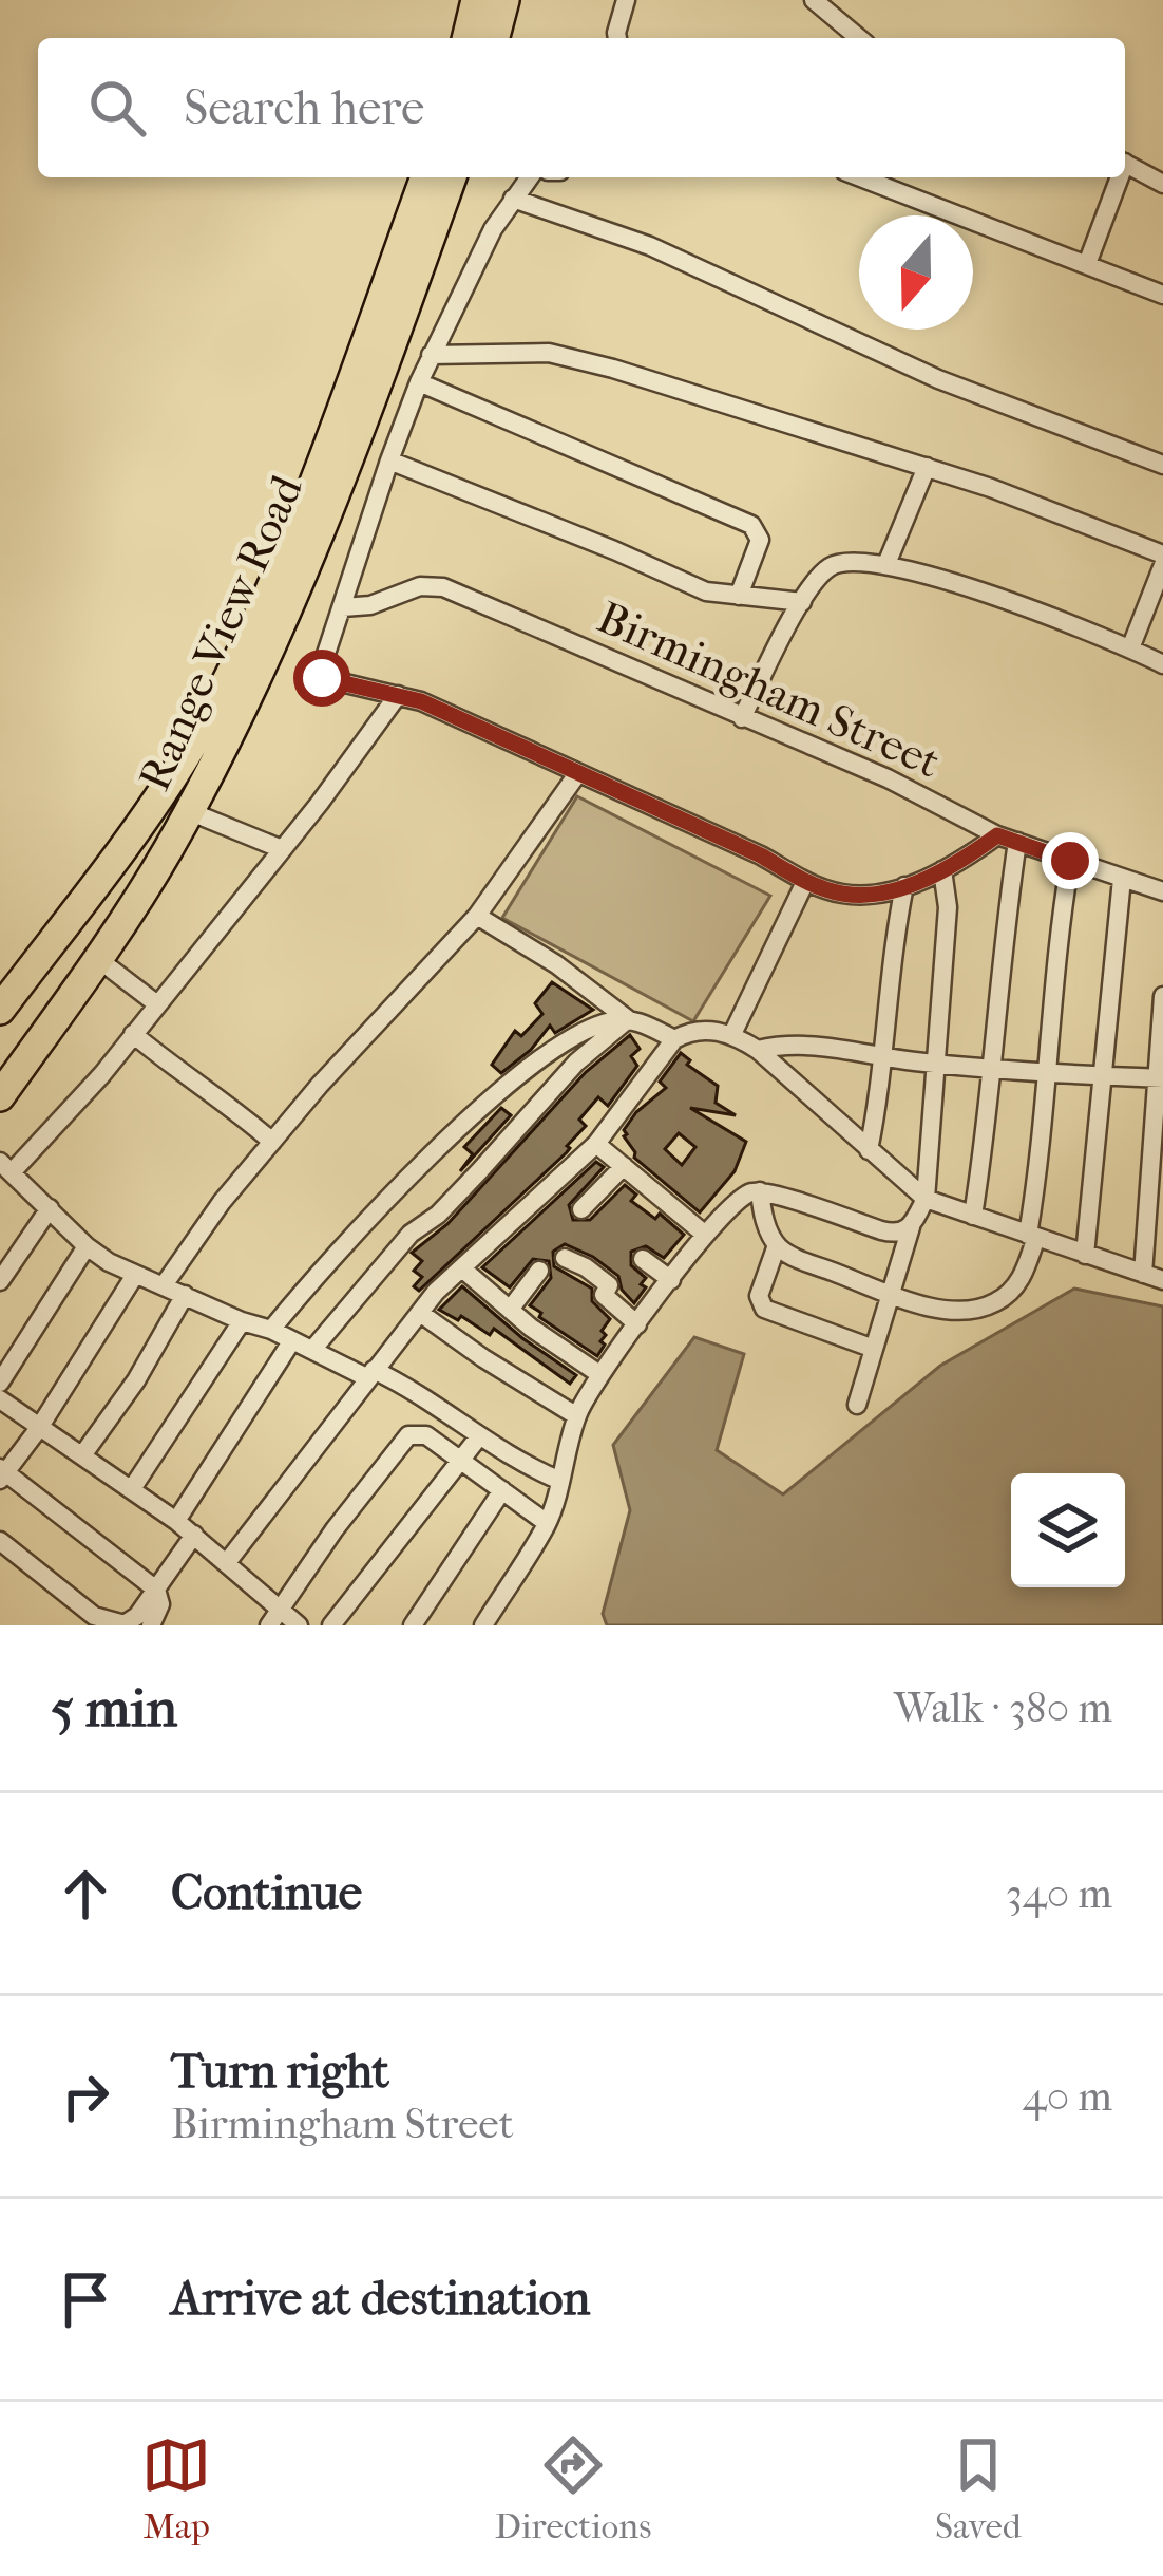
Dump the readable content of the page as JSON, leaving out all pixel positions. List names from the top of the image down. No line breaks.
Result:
{"streets":{"main road":["Range View Road"],"street":["Birmingham Street"]},"north":"bottom","page":{"search":"Search here","heading":["5 min","Walk · 380 m"],"list":[["Continue","340 m"],["Turn right","Birmingham Street","40 m"],"Arrive at destination"],"nav":["Map","Directions","Saved"]}}
